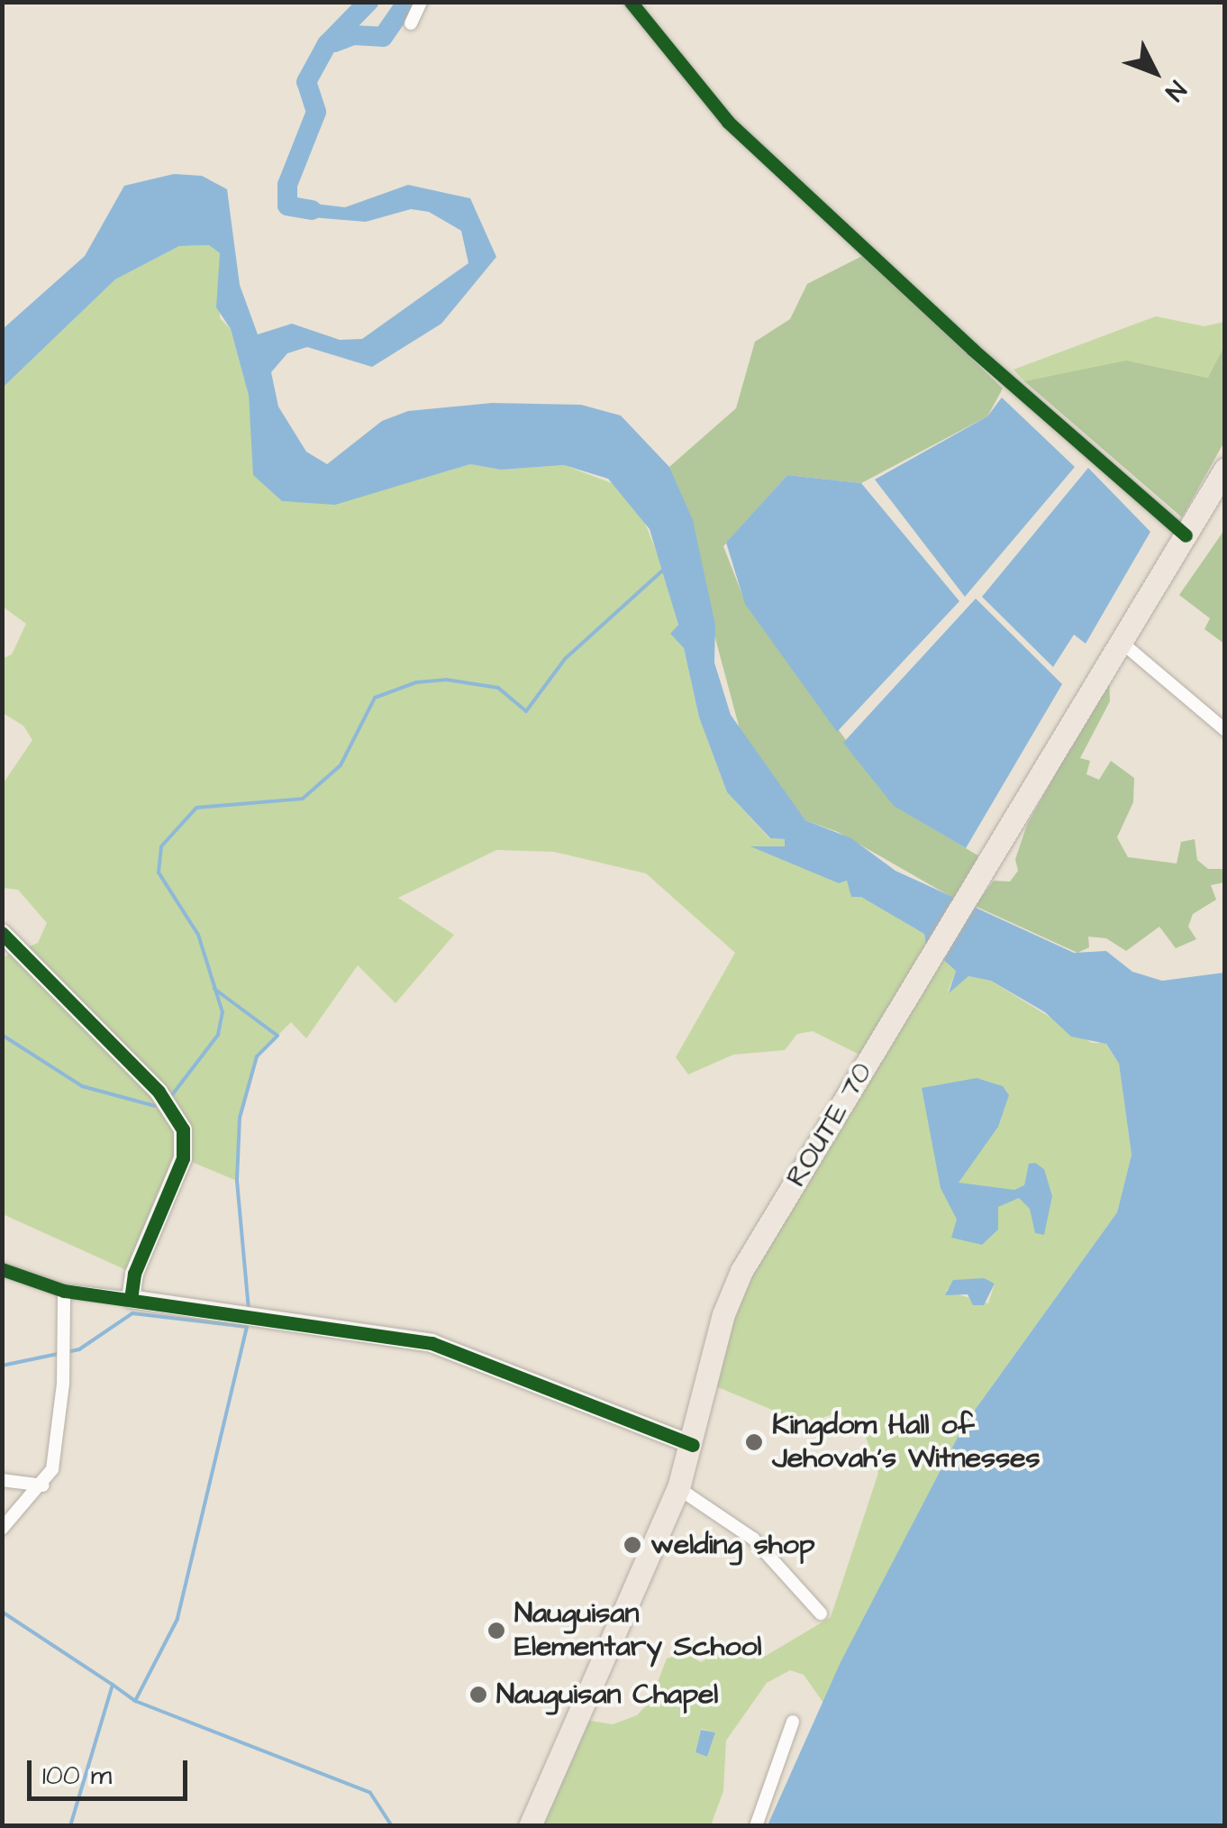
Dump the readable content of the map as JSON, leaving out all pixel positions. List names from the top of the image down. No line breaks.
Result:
{"streets":{"highway":["ROUTE 70"]},"places":["Kingdom Hall of Jehovah's Witnesses","welding shop","Nauguisan Elementary School","Nauguisan Chapel"],"scale_bar":"100 m","north":"bottom right"}
